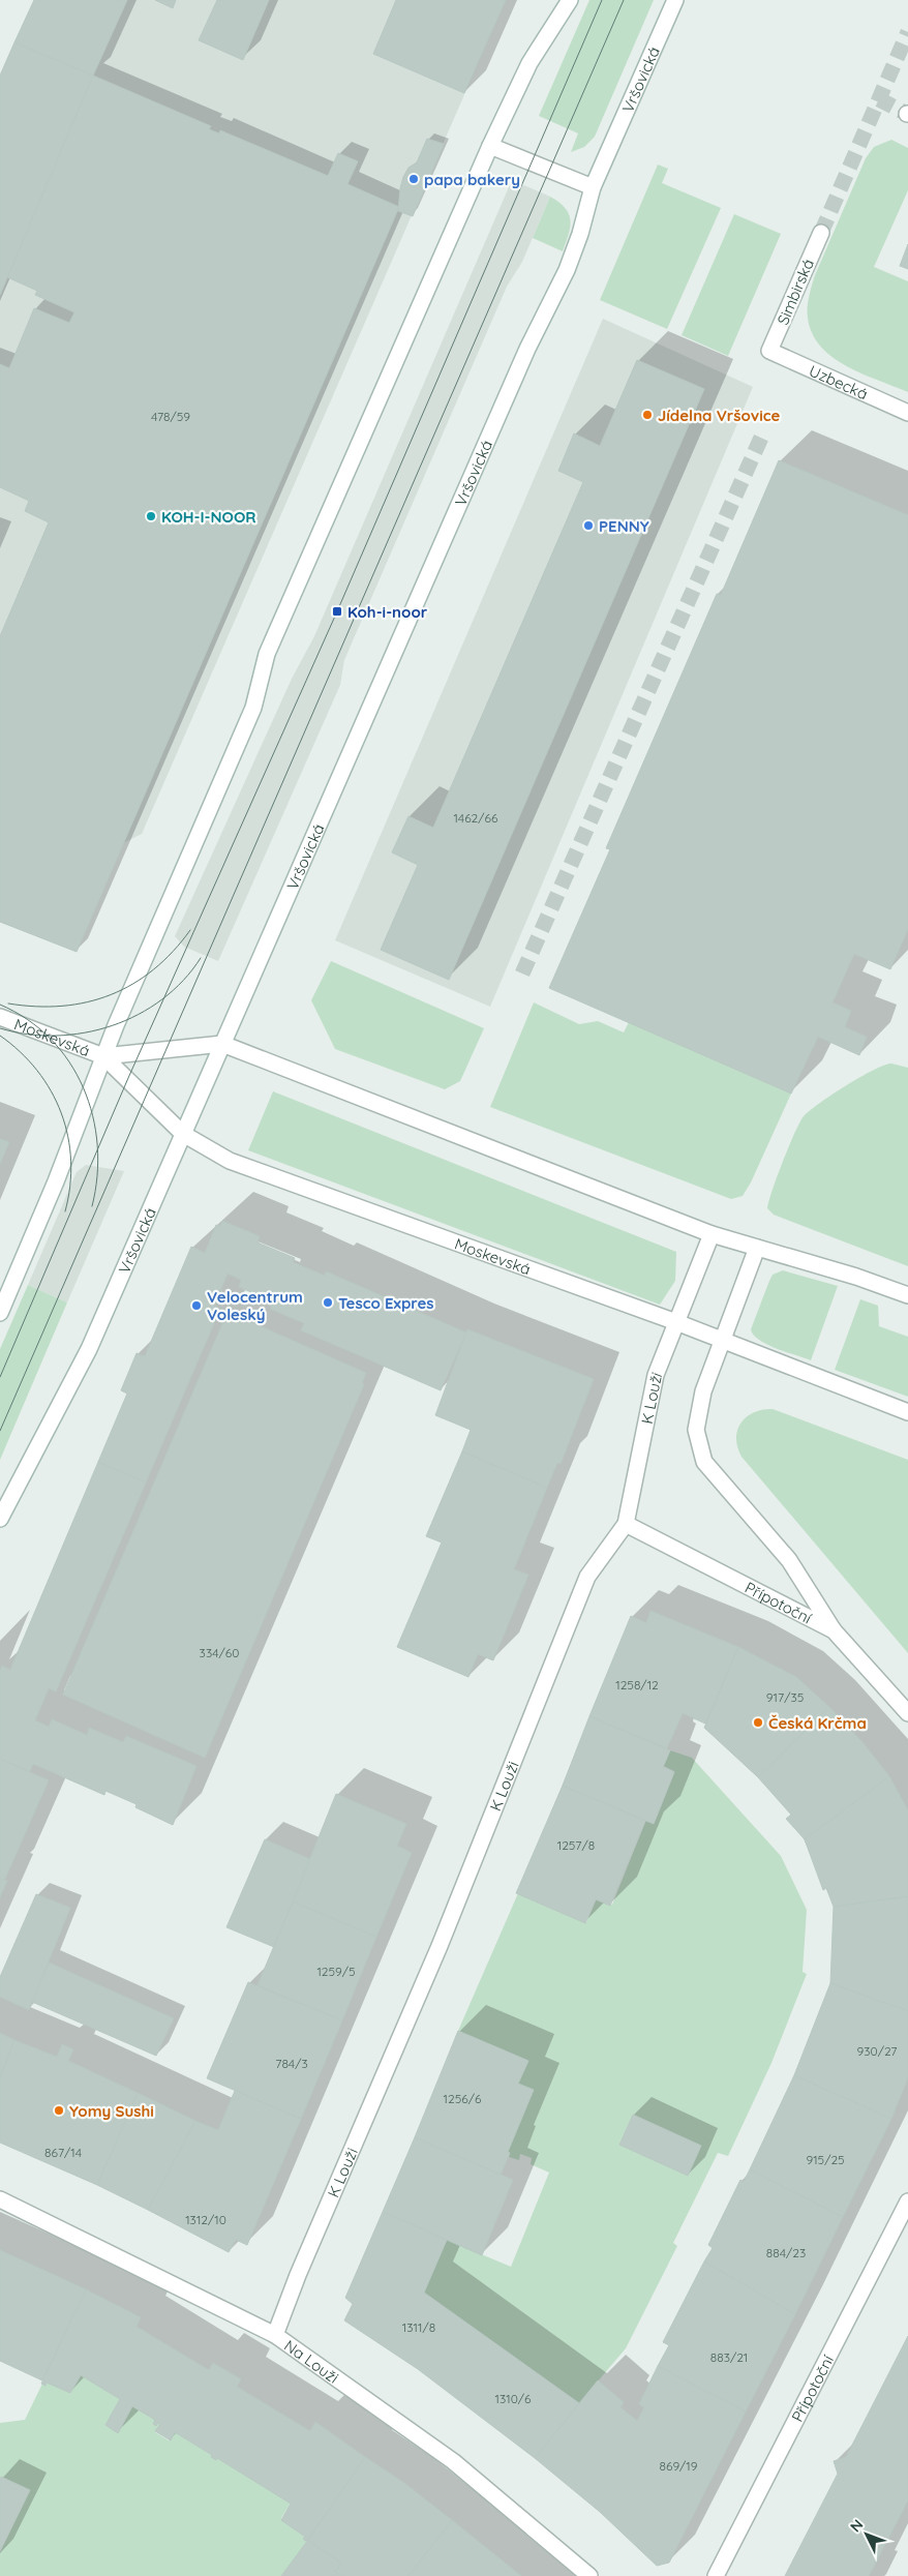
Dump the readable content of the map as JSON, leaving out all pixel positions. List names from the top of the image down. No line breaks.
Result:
{"streets":{"street":["Vršovická","Simbirská","Uzbecká","Moskevská","K Louži","Přípotoční","Na Louži"]},"crossings":[["Vršovická","Moskevská"],["Simbirská","Uzbecká"],["Moskevská","K Louži"],["K Louži","Přípotoční"],["K Louži","Na Louži"]],"places":{"other":["papa bakery","Jídelna Vršovice","KOH-I-NOOR","PENNY","Tesco Expres","Velocentrum Voleský","Česká Krčma","Yomy Sushi"],"transit":["Koh-i-noor"]},"house_numbers":["478/59","1462/66","334/60","1258/12","917/35","1257/8","1259/5","930/27","784/3","1256/6","867/14","915/25","1312/10","884/23","1311/8","883/21","1310/6","869/19"],"north":"top left"}
